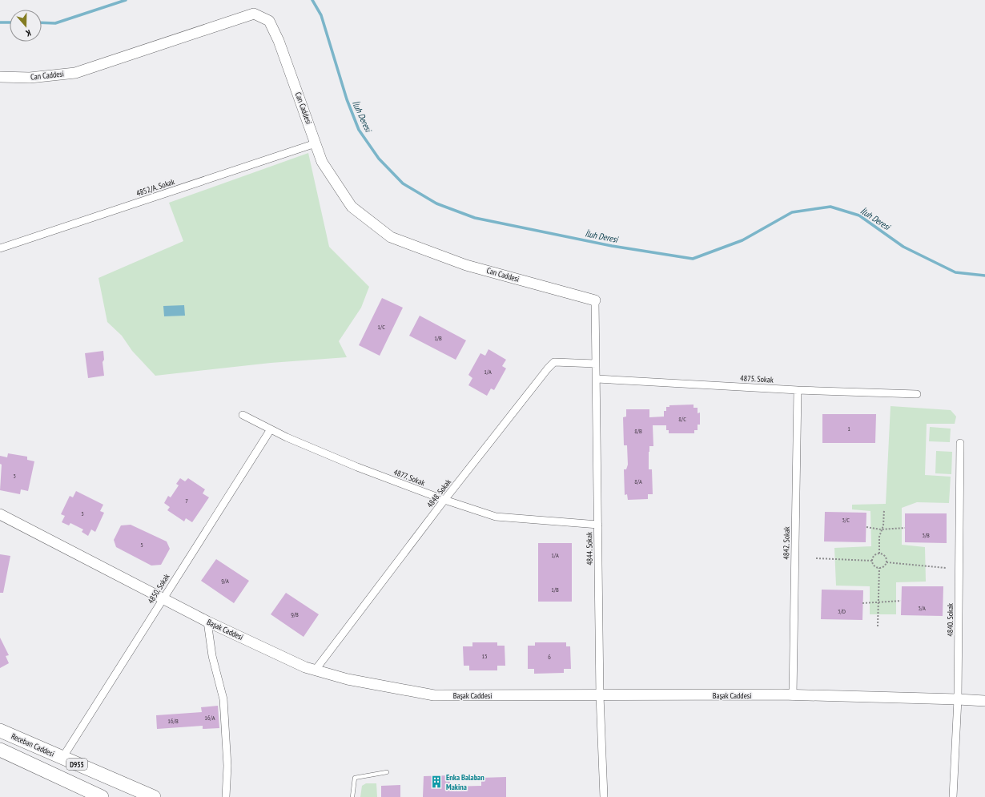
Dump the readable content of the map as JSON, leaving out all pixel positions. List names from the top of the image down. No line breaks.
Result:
{"streets":{"highway":["Receban Caddesi","D955"],"street":["Can Caddesi","4852/A. Sokak","4875. Sokak","4877. Sokak","4848. Sokak","4842. Sokak","4844. Sokak","4850. Sokak","4840. Sokak","Başak Caddesi"]},"crossings":[["Can Caddesi","4852/A. Sokak"],["Can Caddesi","4844. Sokak"],["4875. Sokak","4842. Sokak"],["4875. Sokak","4844. Sokak"],["4877. Sokak","4848. Sokak"],["4877. Sokak","4844. Sokak"],["4877. Sokak","4850. Sokak"],["4848. Sokak","4844. Sokak"],["4848. Sokak","Başak Caddesi"],["4842. Sokak","Başak Caddesi"],["4844. Sokak","Başak Caddesi"],["4850. Sokak","Başak Caddesi"],["4850. Sokak","Receban Caddesi"],["4840. Sokak","Başak Caddesi"]],"water":["İluh Deresi"],"places":{"building":["Enka Balaban Makina"]},"house_numbers":["1/C","1/B","1/A","8/C","1","8/B","3","8/A","7","5","3/C","3/B","5","1/A","9/A","1/B","3/A","3/D","9/B","15","6","16/A","16/B"],"north":"bottom"}
